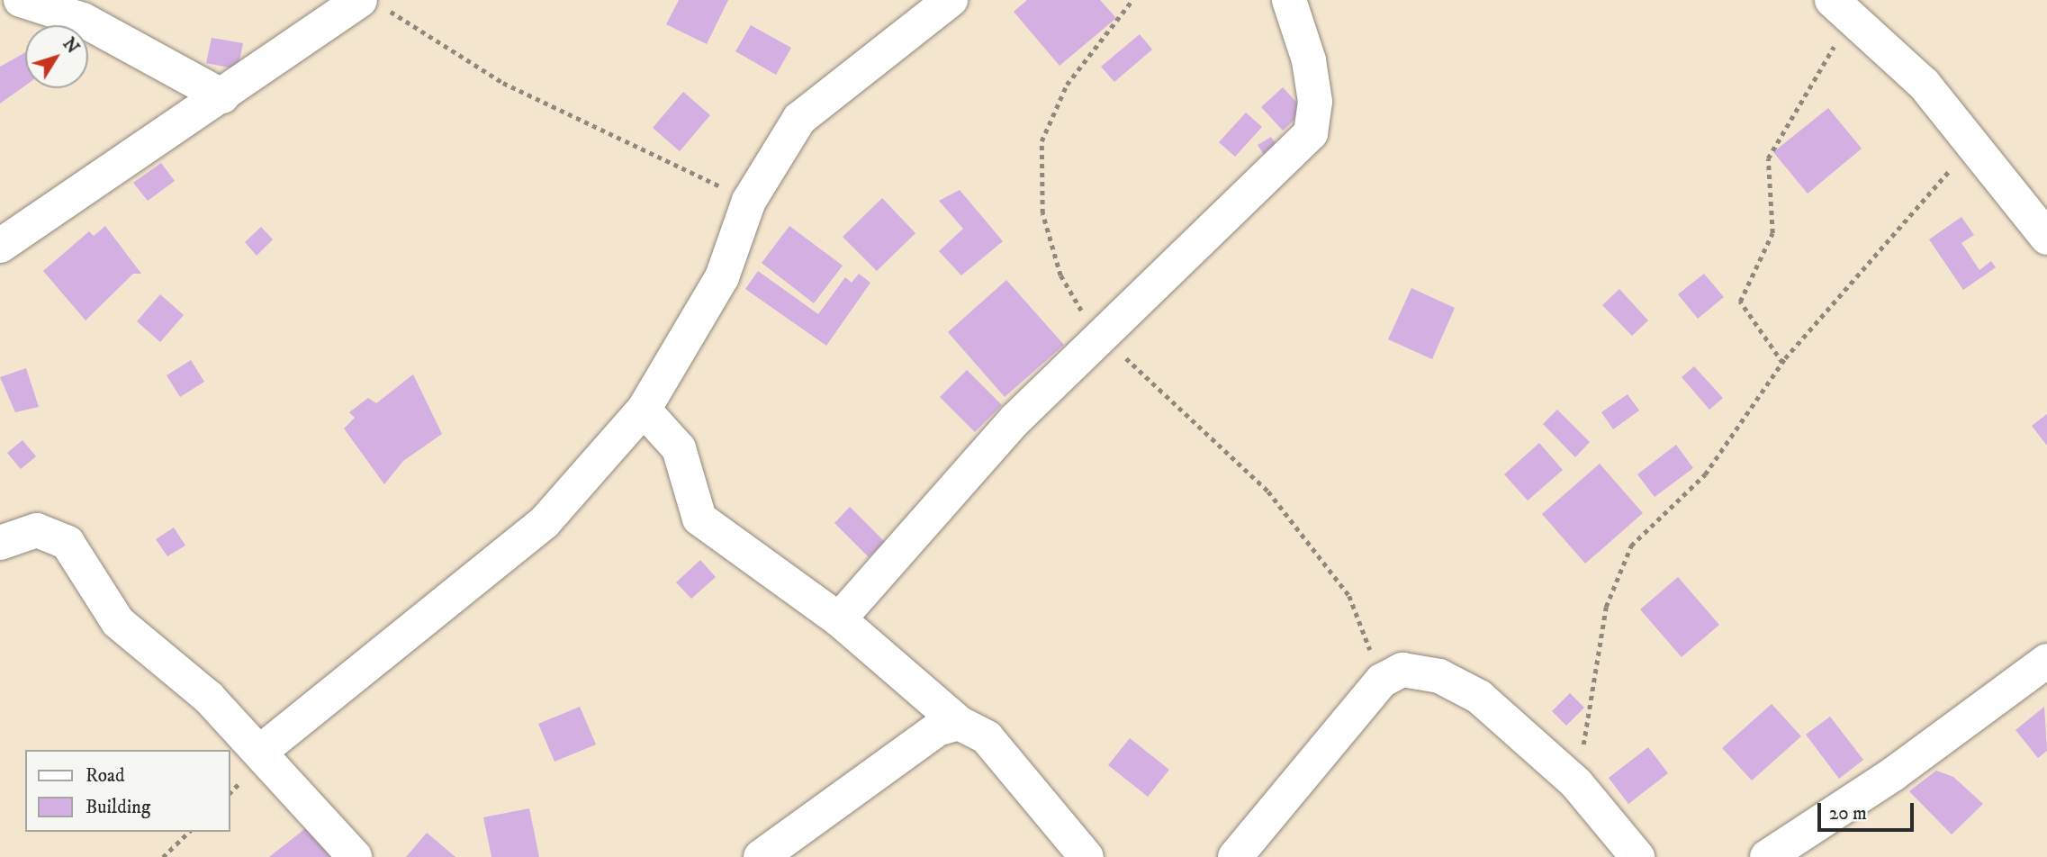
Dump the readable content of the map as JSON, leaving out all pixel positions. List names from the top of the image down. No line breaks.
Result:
{"legend":["Road","Building"],"scale_bar":"20 m","north":"top right"}
